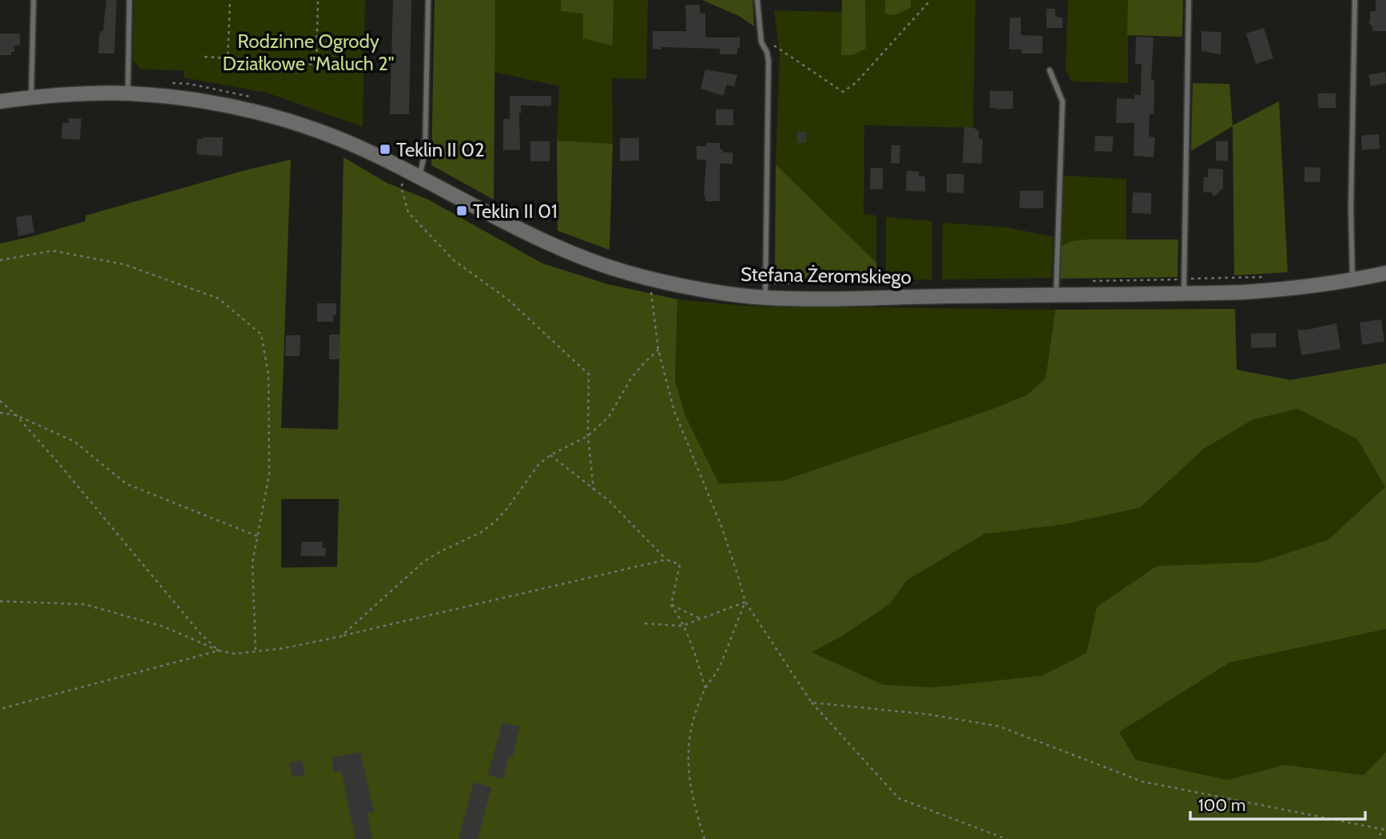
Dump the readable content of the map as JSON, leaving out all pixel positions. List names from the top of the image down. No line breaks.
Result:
{"streets":{"main road":["Stefana Żeromskiego"]},"parks":["Rodzinne Ogrody Działkowe \"Maluch 2\""],"places":{"transit":["Teklin II 02","Teklin II 01"]},"scale_bar":"100 m"}
